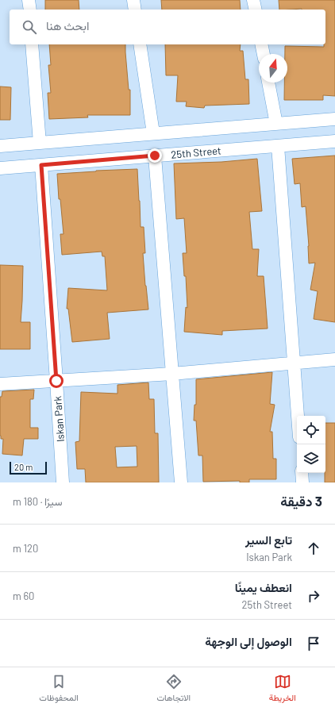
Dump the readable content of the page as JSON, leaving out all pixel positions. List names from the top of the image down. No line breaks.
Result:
{"streets":{"street":["25th Street","Iskan Park"]},"crossings":[["25th Street","Iskan Park"]],"scale_bar":"20 m","north":"top","page":{"search":"ابحث هنا","scale":"20 m","heading":["3 دقيقة","سيرًا · 180 m"],"list":[["تابع السير","Iskan Park","120 m"],["انعطف يمينًا","25th Street","60 m"],"الوصول إلى الوجهة"],"nav":["الخريطة","الاتجاهات","المحفوظات"]}}
